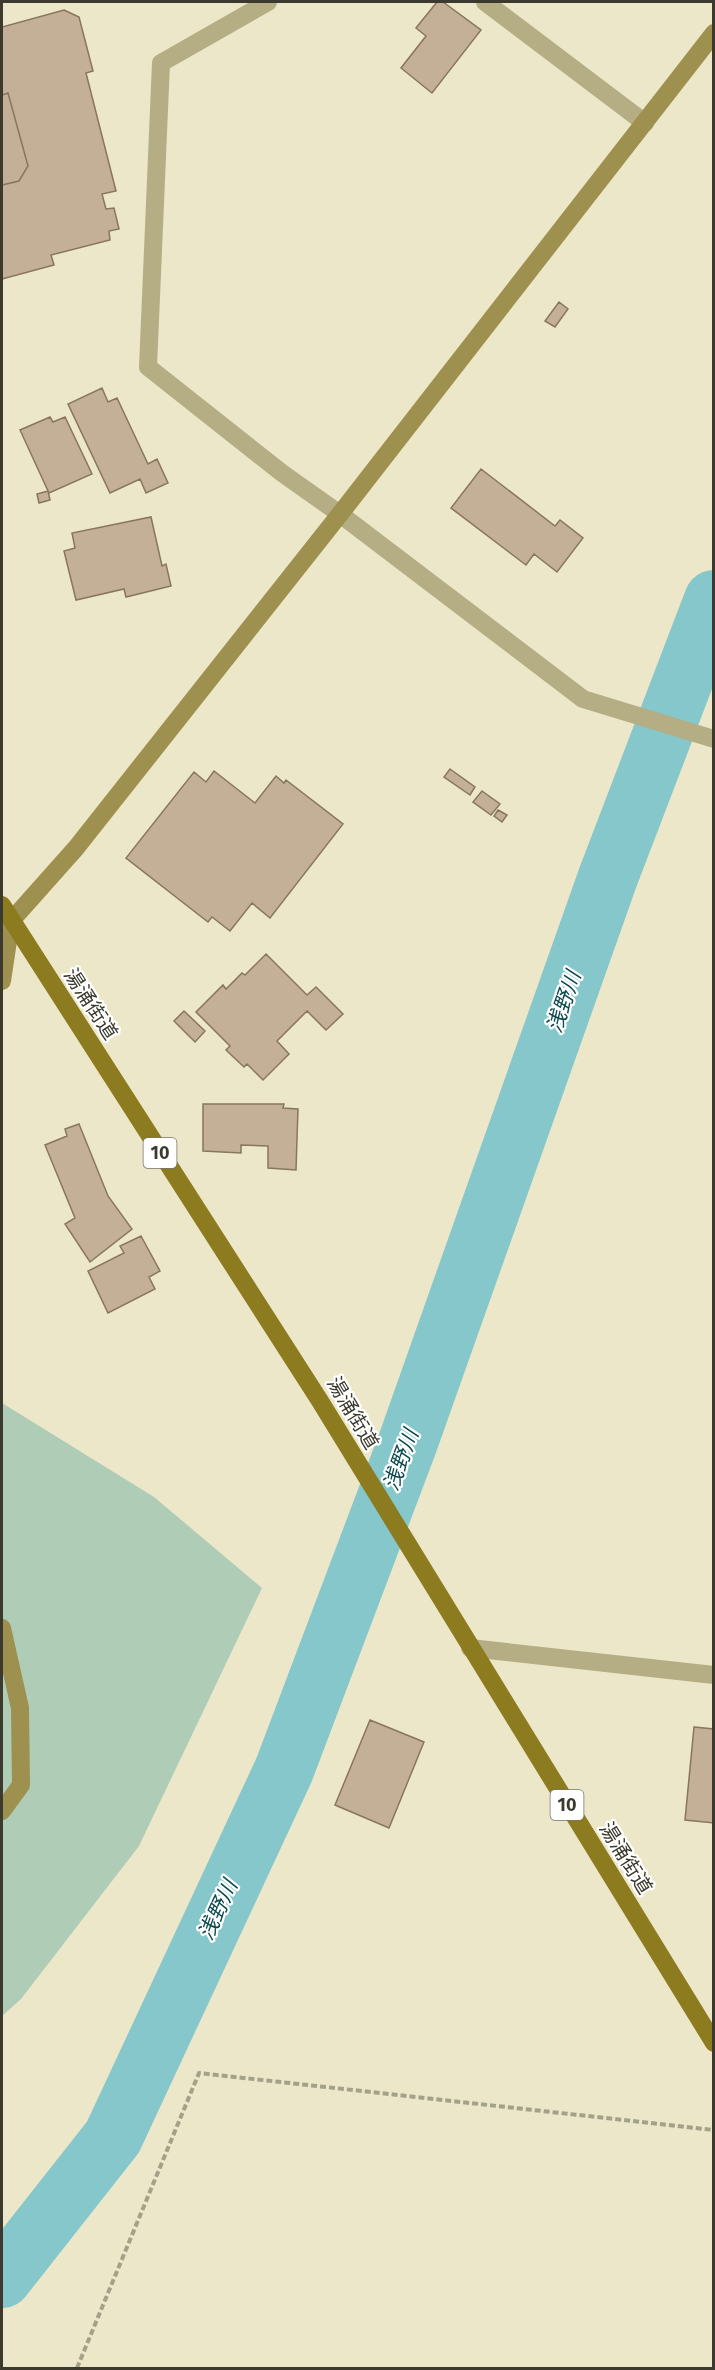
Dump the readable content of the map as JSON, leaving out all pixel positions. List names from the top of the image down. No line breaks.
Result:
{"streets":{"main road":["湯涌街道","10"]},"water":["浅野川"]}
